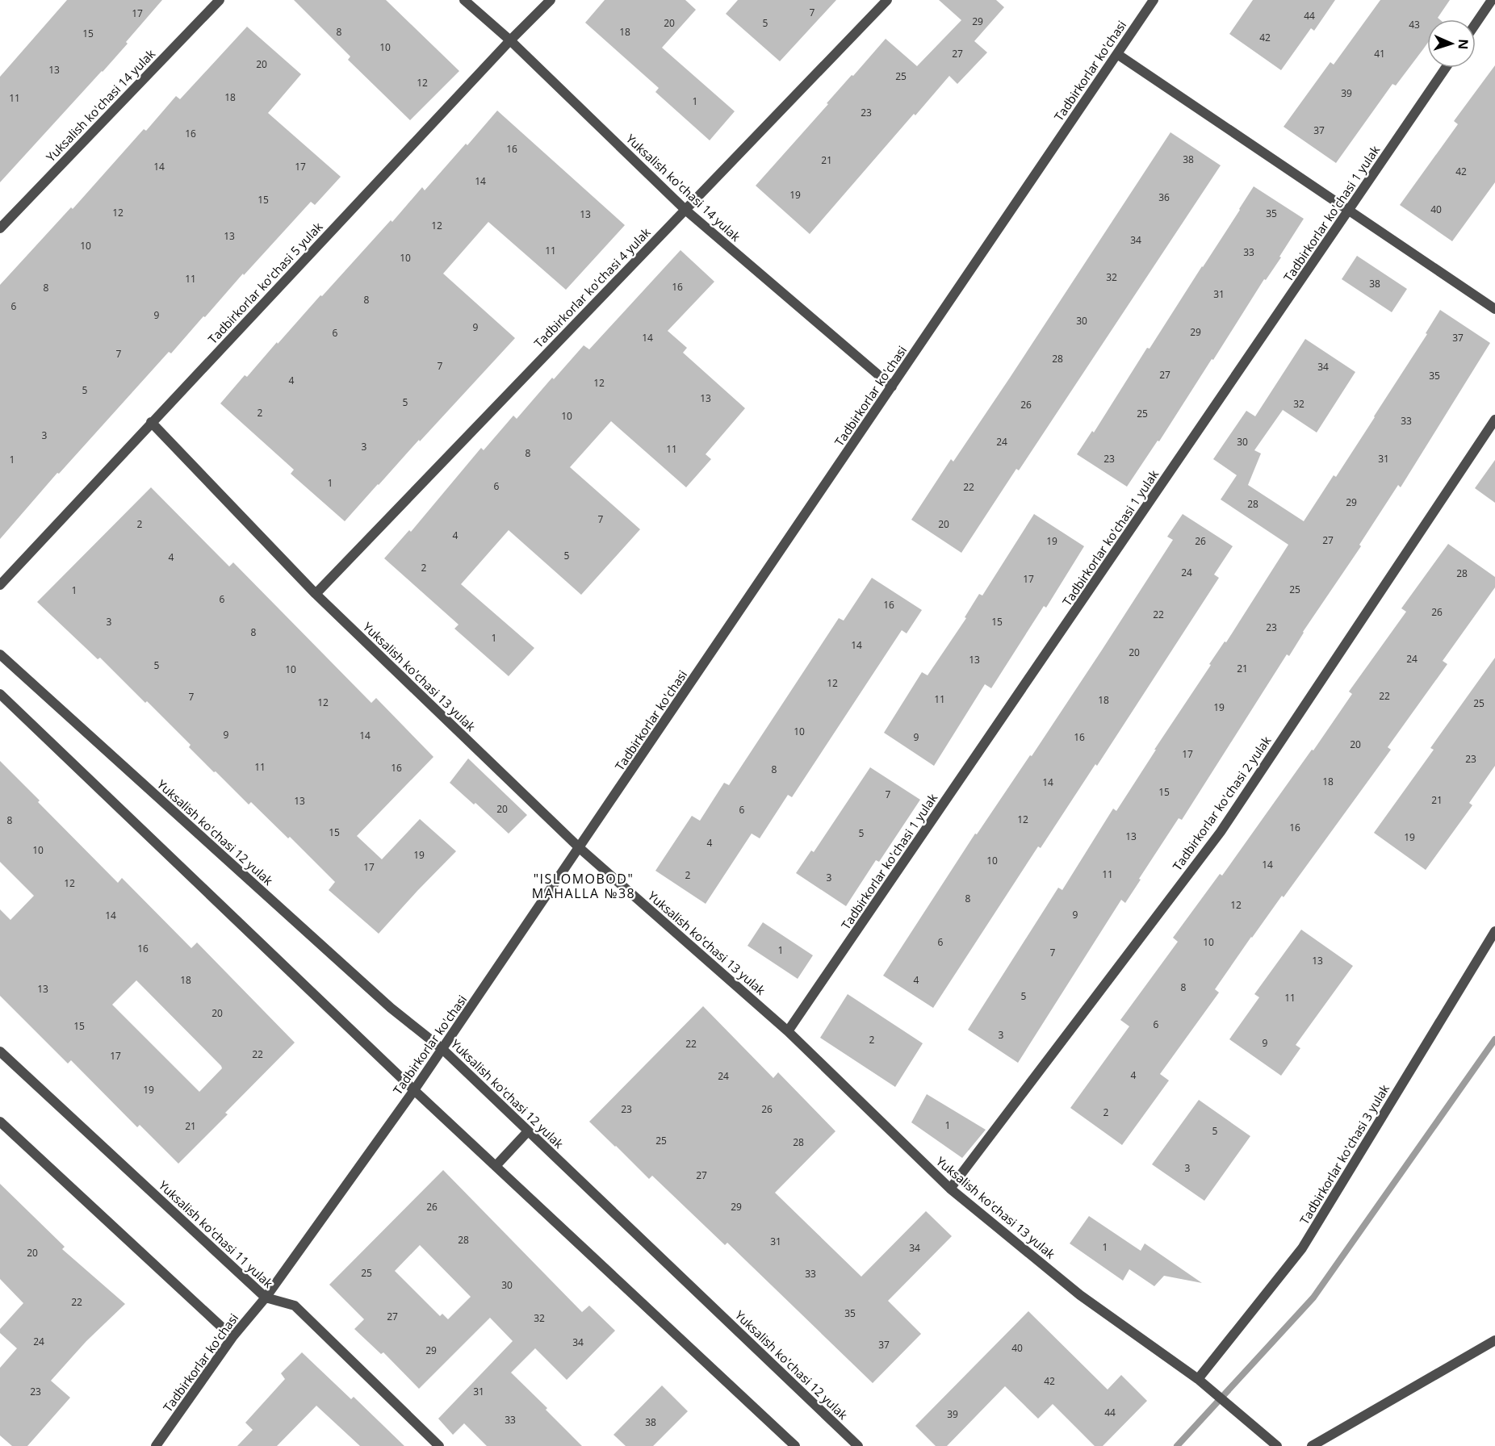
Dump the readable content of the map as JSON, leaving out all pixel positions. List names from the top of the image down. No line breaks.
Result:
{"streets":{"street":["Tadbirkorlar ko'chasi","Yuksalish ko'chasi 14 yulak","Tadbirkorlar ko'chasi 1 yulak","Tadbirkorlar ko'chasi 5 yulak","Tadbirkorlar ko'chasi 4 yulak","Yuksalish ko'chasi 13 yulak","Tadbirkorlar ko'chasi 2 yulak","Yuksalish ko'chasi 12 yulak","Tadbirkorlar ko'chasi 3 yulak","Yuksalish ko'chasi 11 yulak"]},"crossings":[["Tadbirkorlar ko'chasi","Yuksalish ko'chasi 14 yulak"],["Tadbirkorlar ko'chasi","Yuksalish ko'chasi 13 yulak"],["Tadbirkorlar ko'chasi","Yuksalish ko'chasi 12 yulak"],["Tadbirkorlar ko'chasi","Yuksalish ko'chasi 11 yulak"],["Yuksalish ko'chasi 14 yulak","Tadbirkorlar ko'chasi 5 yulak"],["Yuksalish ko'chasi 14 yulak","Tadbirkorlar ko'chasi 4 yulak"],["Tadbirkorlar ko'chasi 1 yulak","Yuksalish ko'chasi 13 yulak"],["Tadbirkorlar ko'chasi 5 yulak","Yuksalish ko'chasi 13 yulak"],["Tadbirkorlar ko'chasi 4 yulak","Yuksalish ko'chasi 13 yulak"],["Yuksalish ko'chasi 13 yulak","Tadbirkorlar ko'chasi 2 yulak"],["Yuksalish ko'chasi 13 yulak","Tadbirkorlar ko'chasi 3 yulak"]],"districts":["\"ISLOMOBOD\" MAHALLA №38"],"house_numbers":["7","17","44","29","20","5","43","8","18","15","42","10","27","41","20","13","25","12","39","18","11","1","23","37","16","16","38","21","14","17","42","14","19","36","15","40","12","35","13","12","13","34","10","11","33","10","32","11","38","16","8","31","8","6","9","30","9","29","6","14","37","7","28","7","34","27","35","4","12","5","13","5","32","26","2","25","10","33","3","24","30","3","11","8","23","31","1","1","6","22","29","28","7","2","20","4","27","19","26","5","4","2","24","28","17","25","1","6","16","26","22","3","15","23","8","1","14","20","24","13","5","21","10","12","22","7","11","18","12","25","19","10","9","14","9","16","20","17","23","11","16","8","18","14","15","7","21","13","20","6","12","8","16","15","5","13","19","4","10","19","10","14","17","11","2","3","12","8","12","9","14","6","10","16","1","7","13","18","4","8","13","5","11","20","6","15","3","2","9","22","22","17","4","24","19","23","26","2","1","21","5","25","28","3","27","26","29","28","31","1","34","20","25","33","30","22","35","27","32","24","34","37","40","29","42","23","31","44","39","33","38"],"north":"right"}
